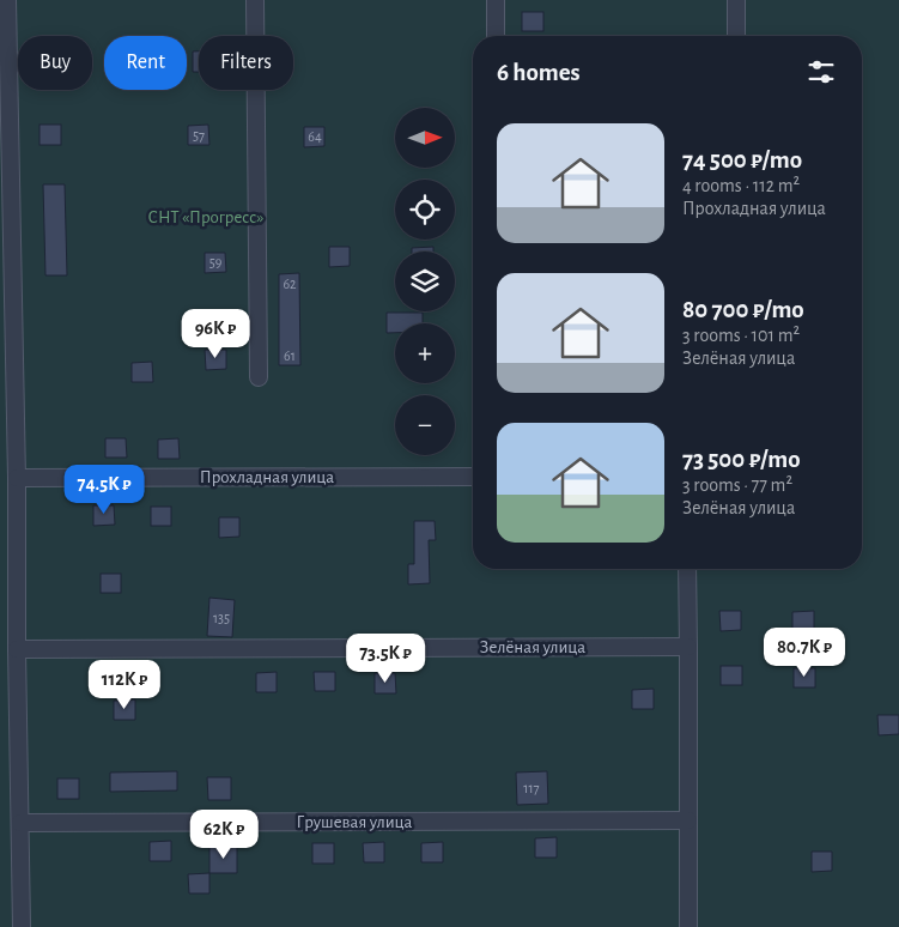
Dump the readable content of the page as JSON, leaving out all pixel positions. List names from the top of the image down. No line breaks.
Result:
{"streets":{"street":["Прохладная улица","Зелёная улица","Грушевая улица"]},"parks":["СНТ «Прогресс»"],"house_numbers":["57","64","59","62","61","135","117"],"north":"right","page":{"chip":["Buy","Rent","Filters"],"heading":"6 homes","map_buttons":["+","−"],"list":[{"name":"74 500 ₽/mo","note":"4 rooms · 112 m² · Прохладная улица"},{"name":"80 700 ₽/mo","note":"3 rooms · 101 m² · Зелёная улица"},{"name":"73 500 ₽/mo","note":"3 rooms · 77 m² · Зелёная улица"}],"price":["96K ₽","74.5K ₽","80.7K ₽","73.5K ₽","112K ₽","62K ₽"]}}
